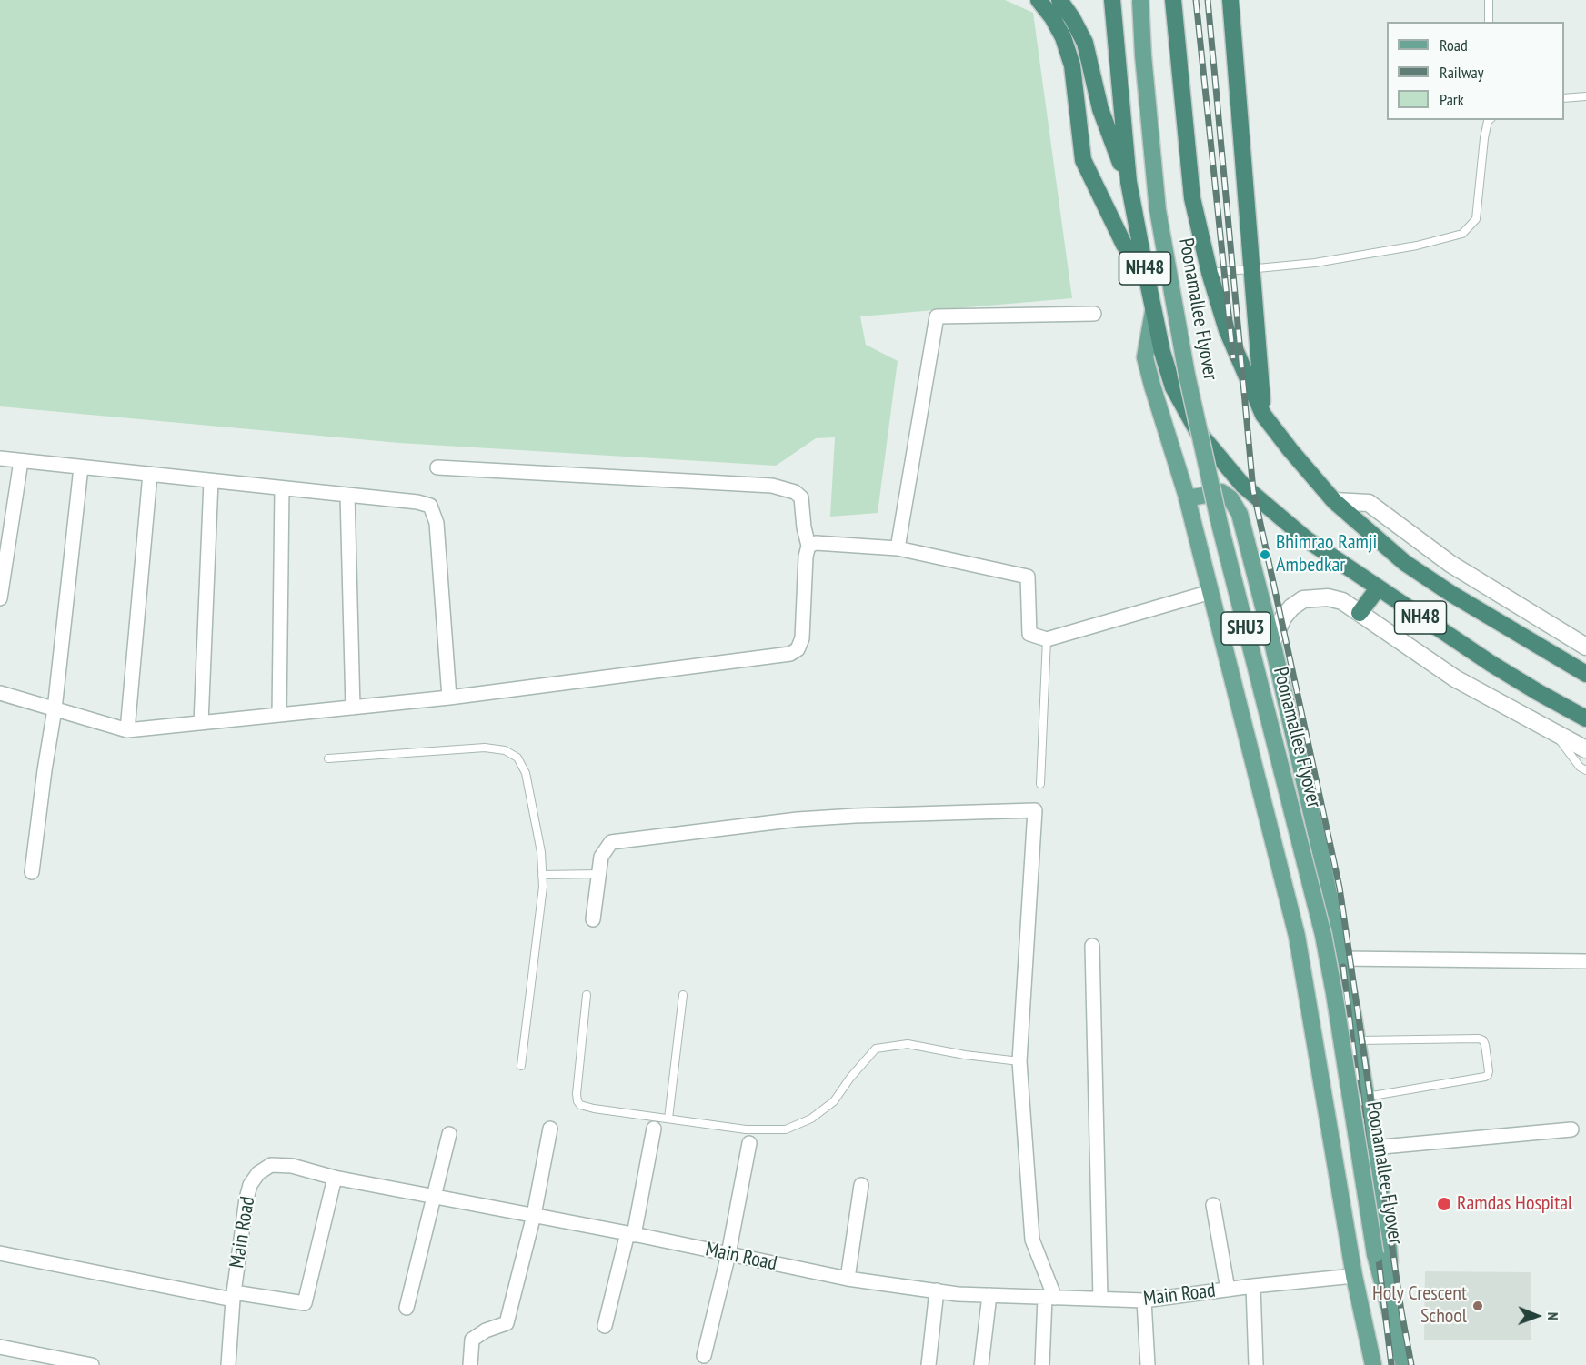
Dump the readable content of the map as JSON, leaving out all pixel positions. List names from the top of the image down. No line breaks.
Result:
{"streets":{"highway":["NH48"],"main road":["Poonamallee Flyover","SHU3"],"street":["Main Road"]},"crossings":[["NH48","SHU3"],["Poonamallee Flyover","SHU3"],["SHU3","Main Road"]],"places":["Bhimrao Ramji Ambedkar","Ramdas Hospital","Holy Crescent School"],"legend":["Road","Railway","Park"],"north":"right"}
